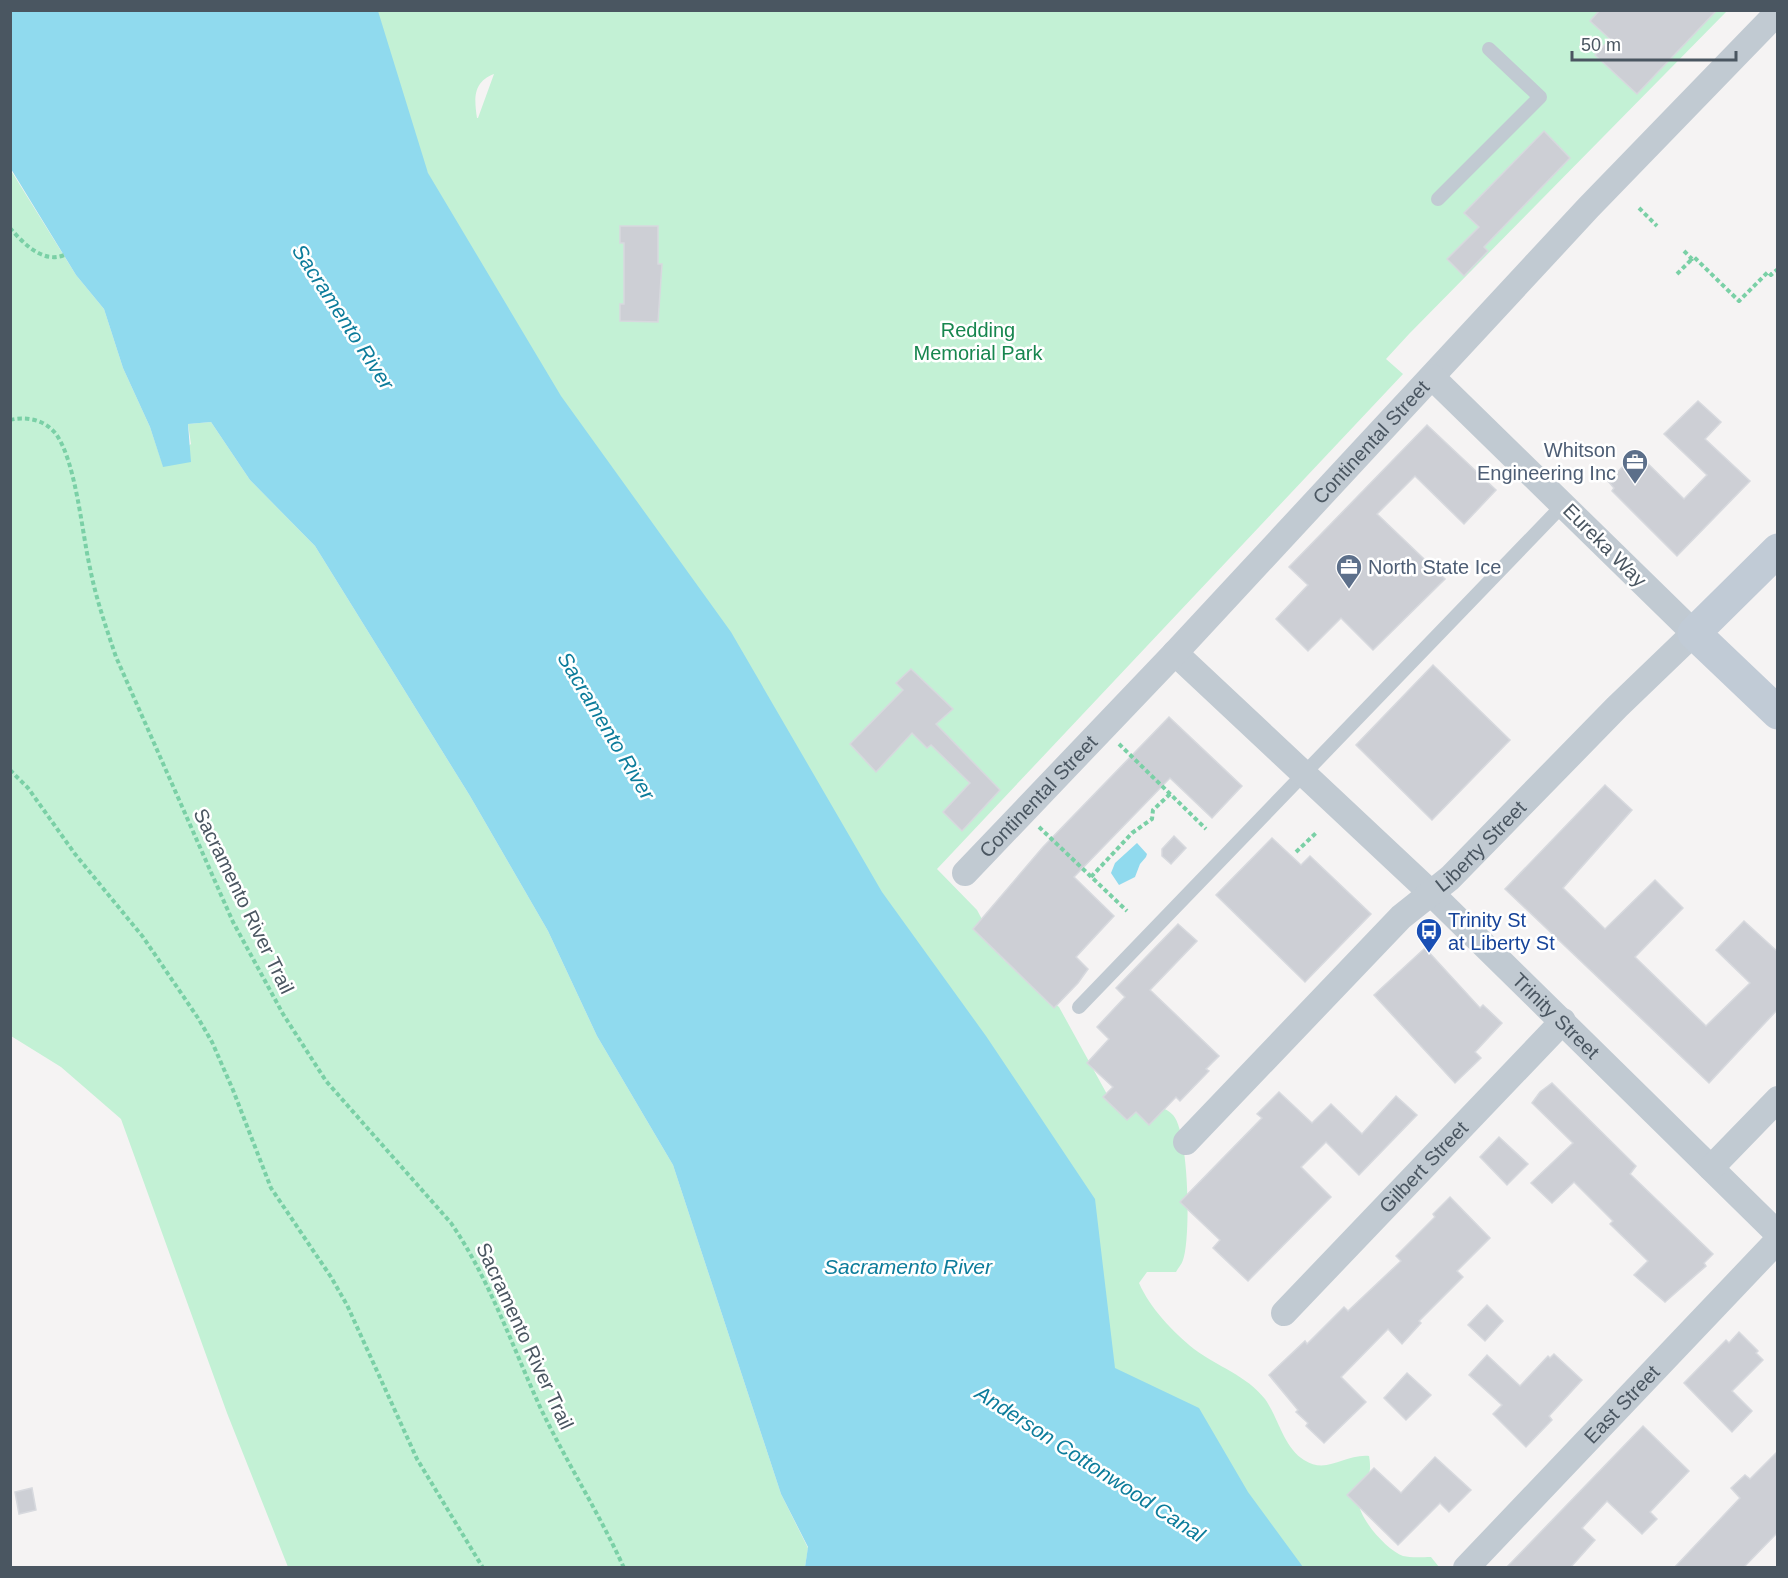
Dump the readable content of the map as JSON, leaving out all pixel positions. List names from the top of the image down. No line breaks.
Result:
{"streets":{"street":["Continental Street","Eureka Way","Liberty Street","Trinity Street","Gilbert Street","East Street"],"path":["Sacramento River Trail"]},"crossings":[["Continental Street","Eureka Way"],["Continental Street","Trinity Street"],["Eureka Way","Liberty Street"],["Liberty Street","Trinity Street"],["Trinity Street","Gilbert Street"]],"water":["Sacramento River","Anderson Cottonwood Canal"],"parks":["Redding Memorial Park"],"places":{"office":["Whitson Engineering Inc","North State Ice"],"bus stop":["Trinity St at Liberty St"]},"scale_bar":"50 m"}
